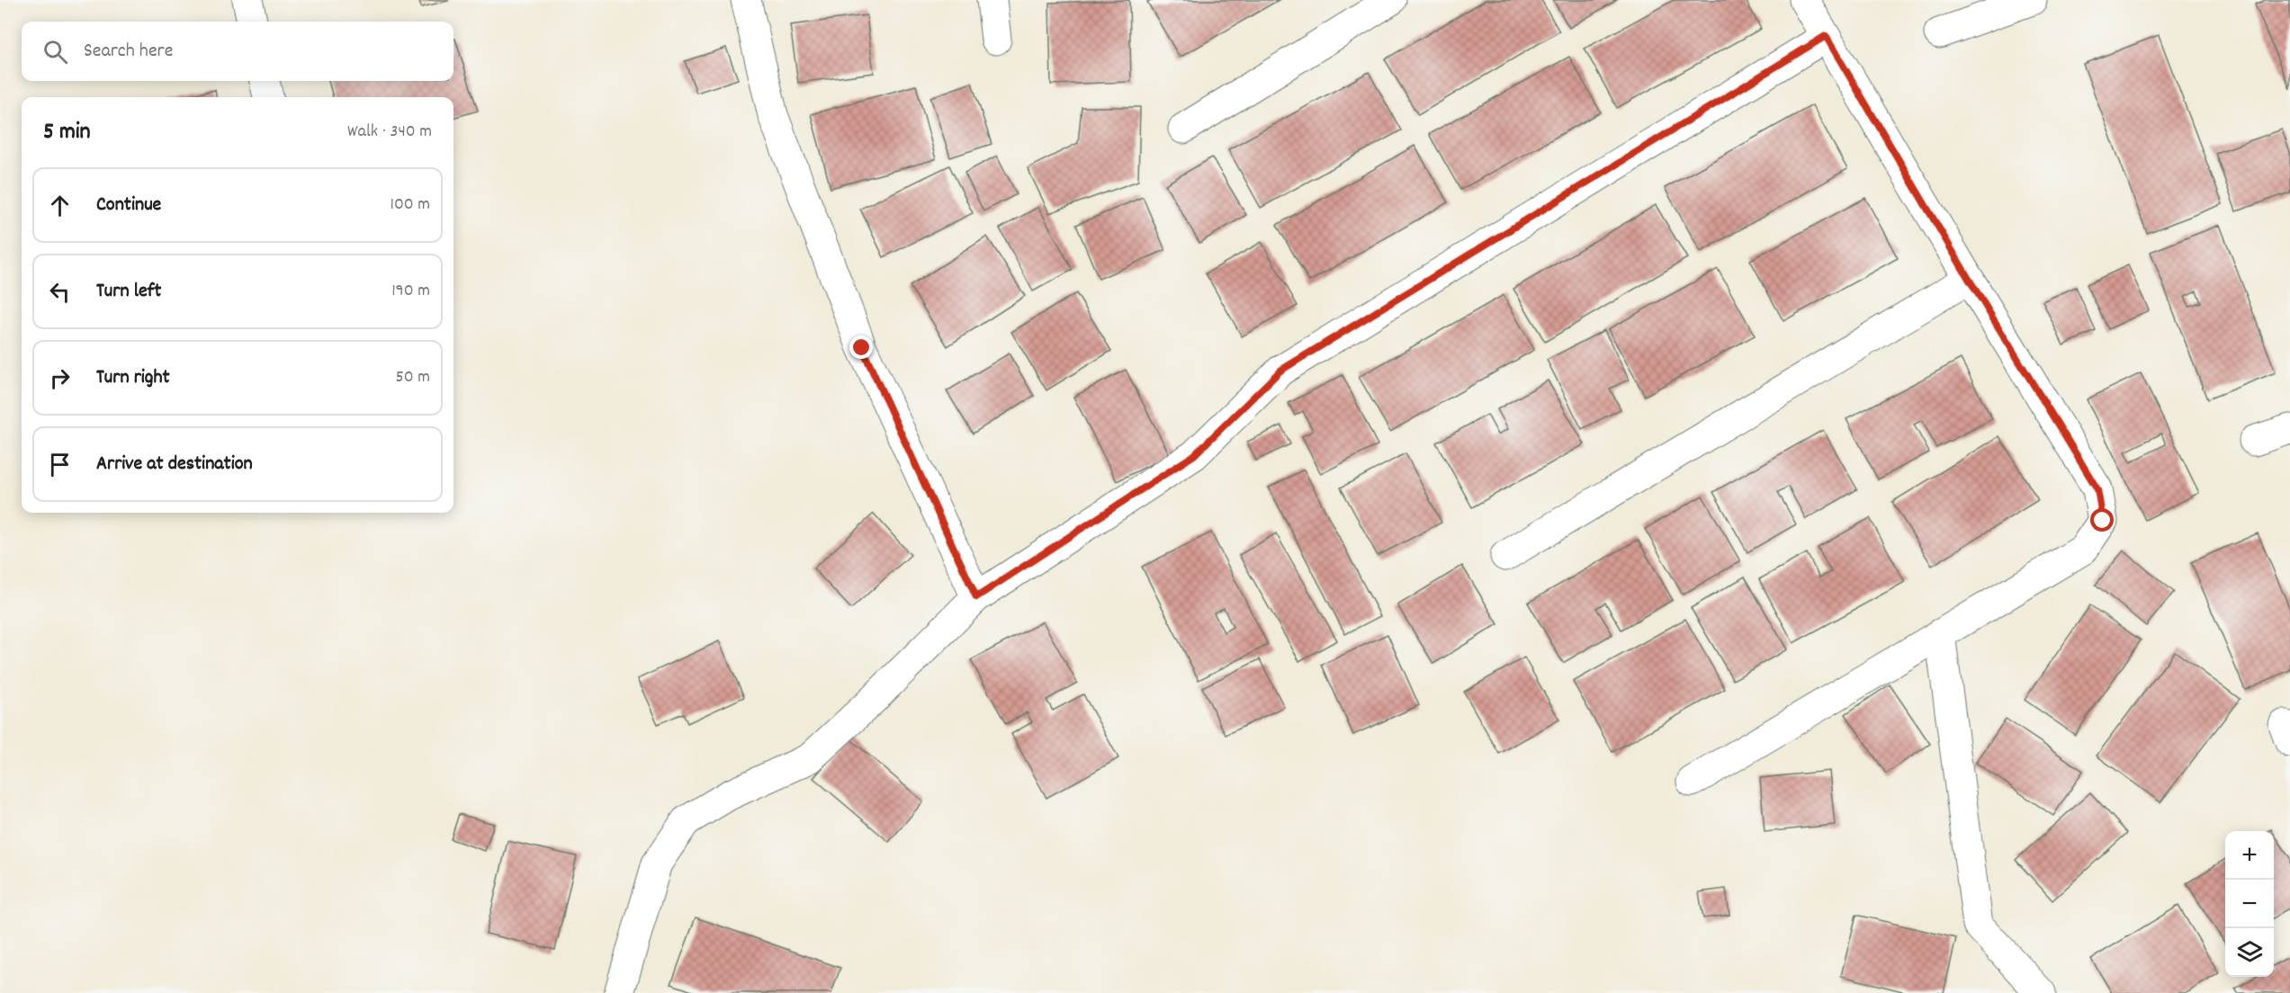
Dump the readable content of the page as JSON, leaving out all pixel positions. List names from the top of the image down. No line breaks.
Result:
{"page":{"search":"Search here","heading":["5 min","Walk · 340 m"],"list":[["Continue","100 m"],["Turn left","190 m"],["Turn right","50 m"],"Arrive at destination"],"map_buttons":["+","−"]}}
